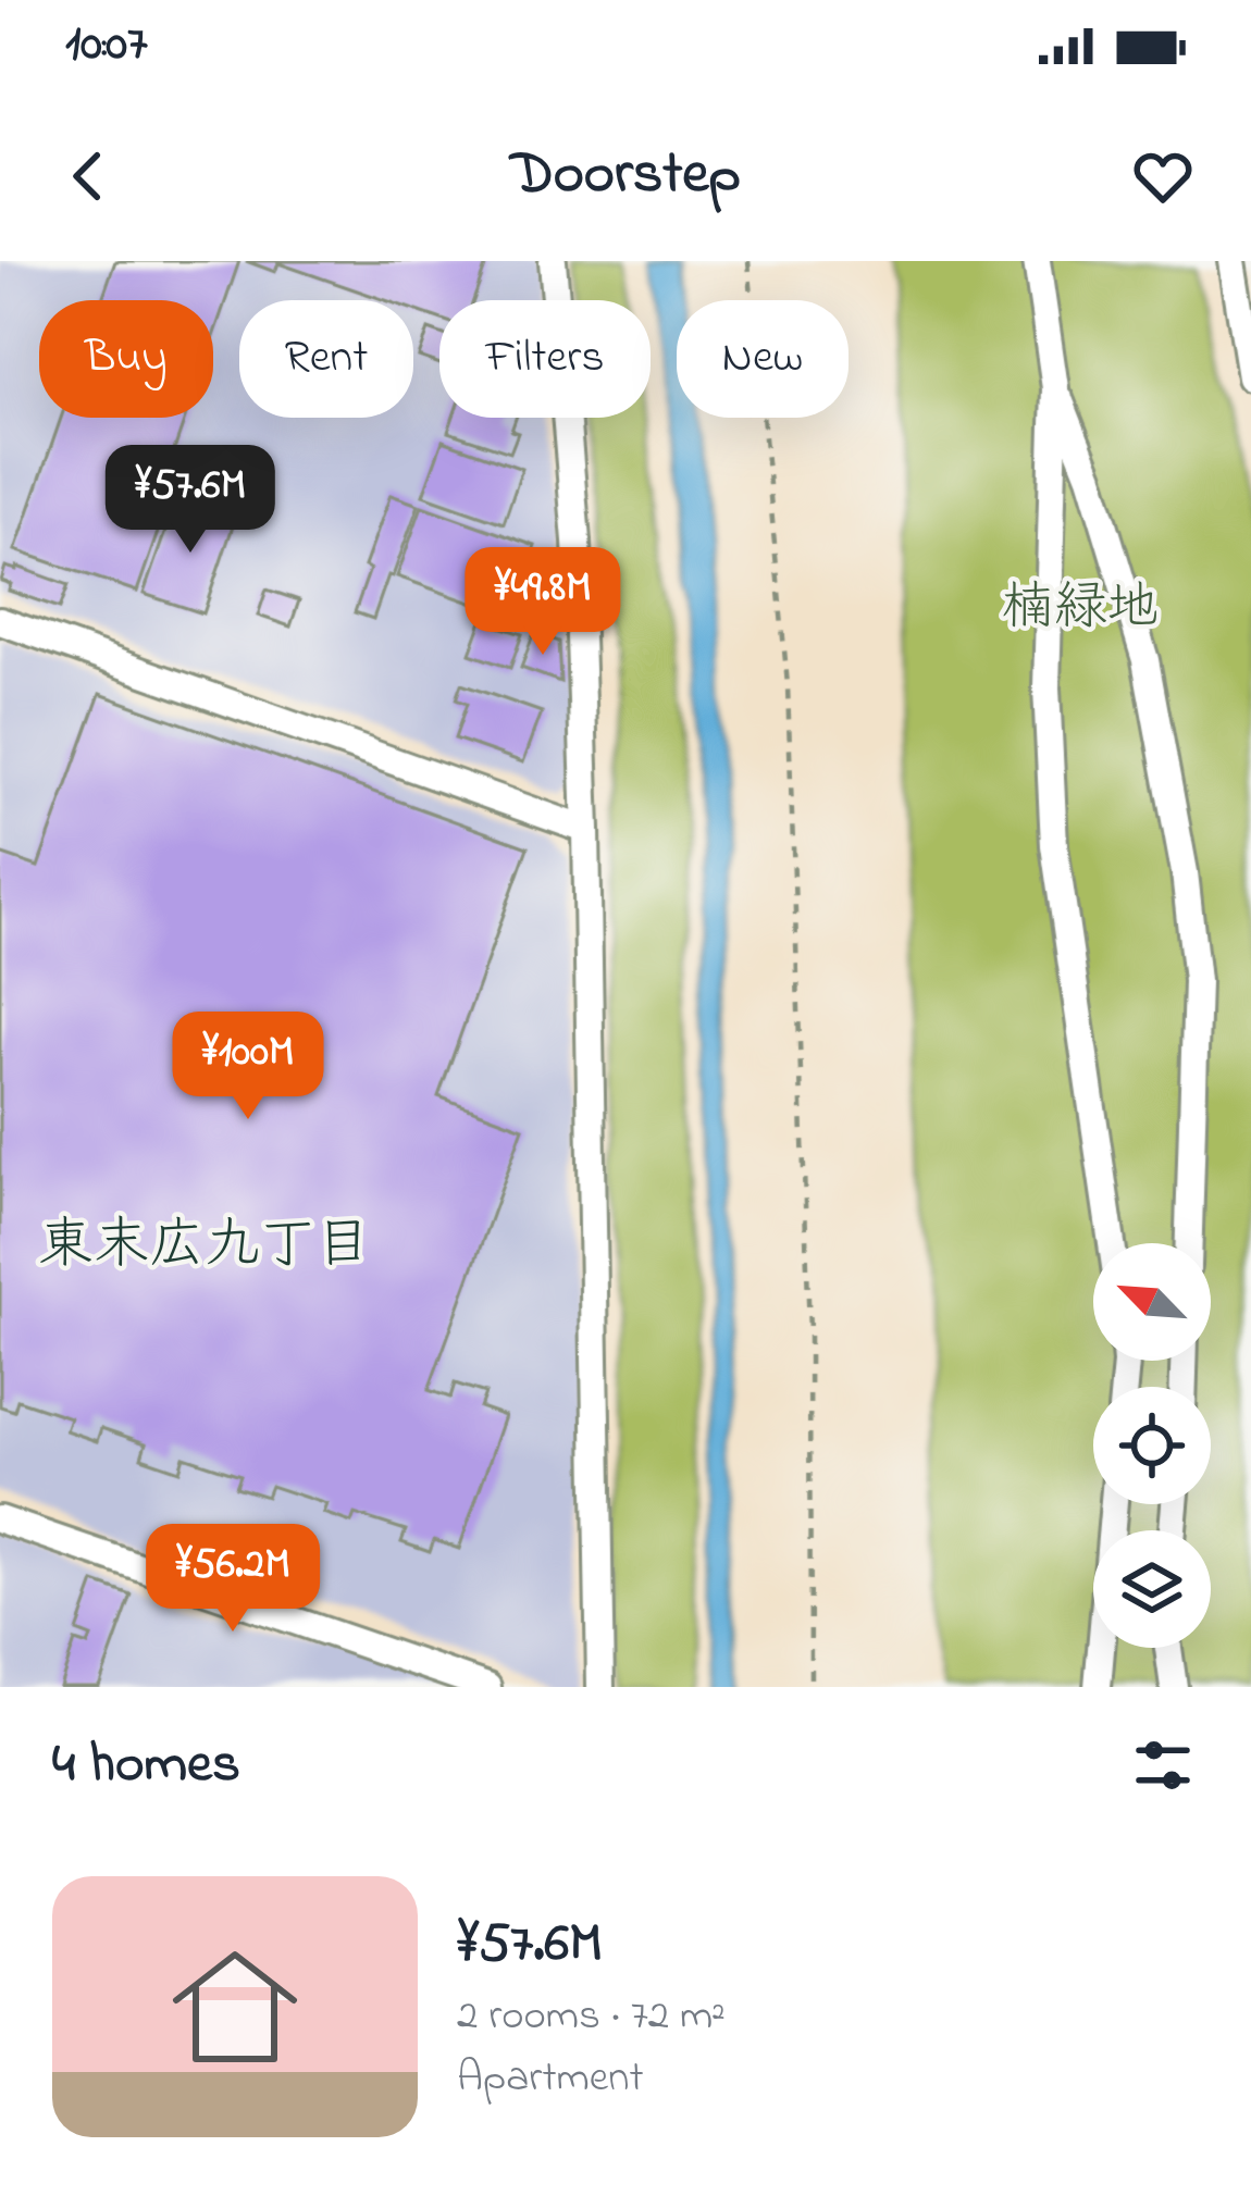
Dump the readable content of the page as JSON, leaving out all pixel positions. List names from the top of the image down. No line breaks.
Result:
{"districts":["東末広九丁目"],"parks":["楠緑地"],"north":"top left","page":{"status":"10:07","header":"Doorstep","chip":["Buy","Rent","Filters","New"],"price":["¥57.6M","¥49.8M","¥100M","¥56.2M"],"heading":"4 homes","list":[{"name":"¥57.6M","note":"2 rooms · 72 m² · Apartment"}]}}
